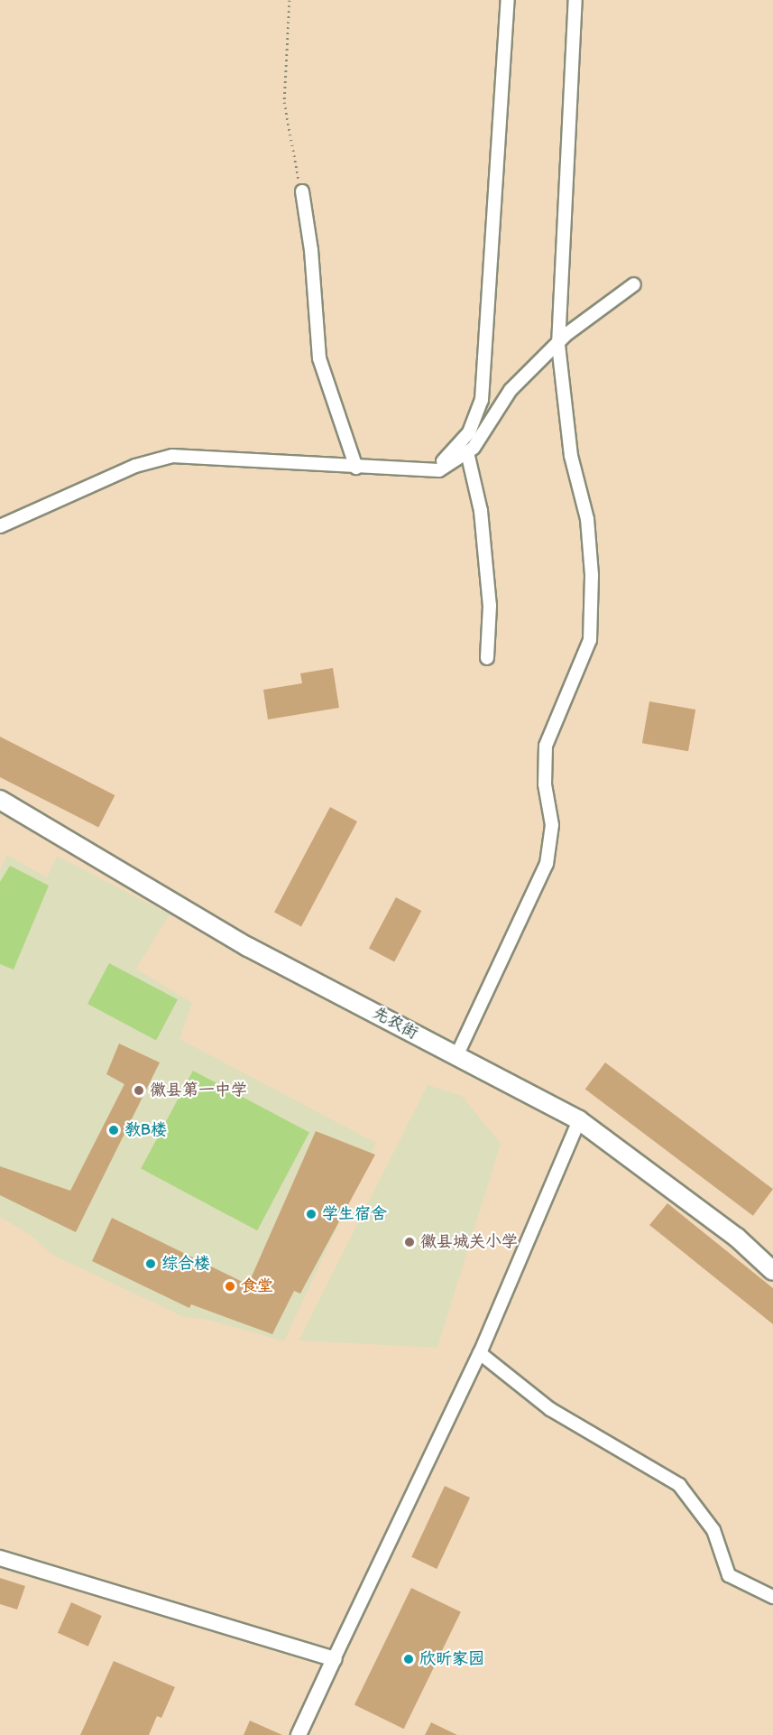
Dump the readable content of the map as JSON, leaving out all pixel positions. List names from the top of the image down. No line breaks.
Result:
{"streets":{"main road":["先农街"]},"places":["徽县第一中学","教B楼","学生宿舍","徽县城关小学","综合楼","食堂","欣昕家园"]}
